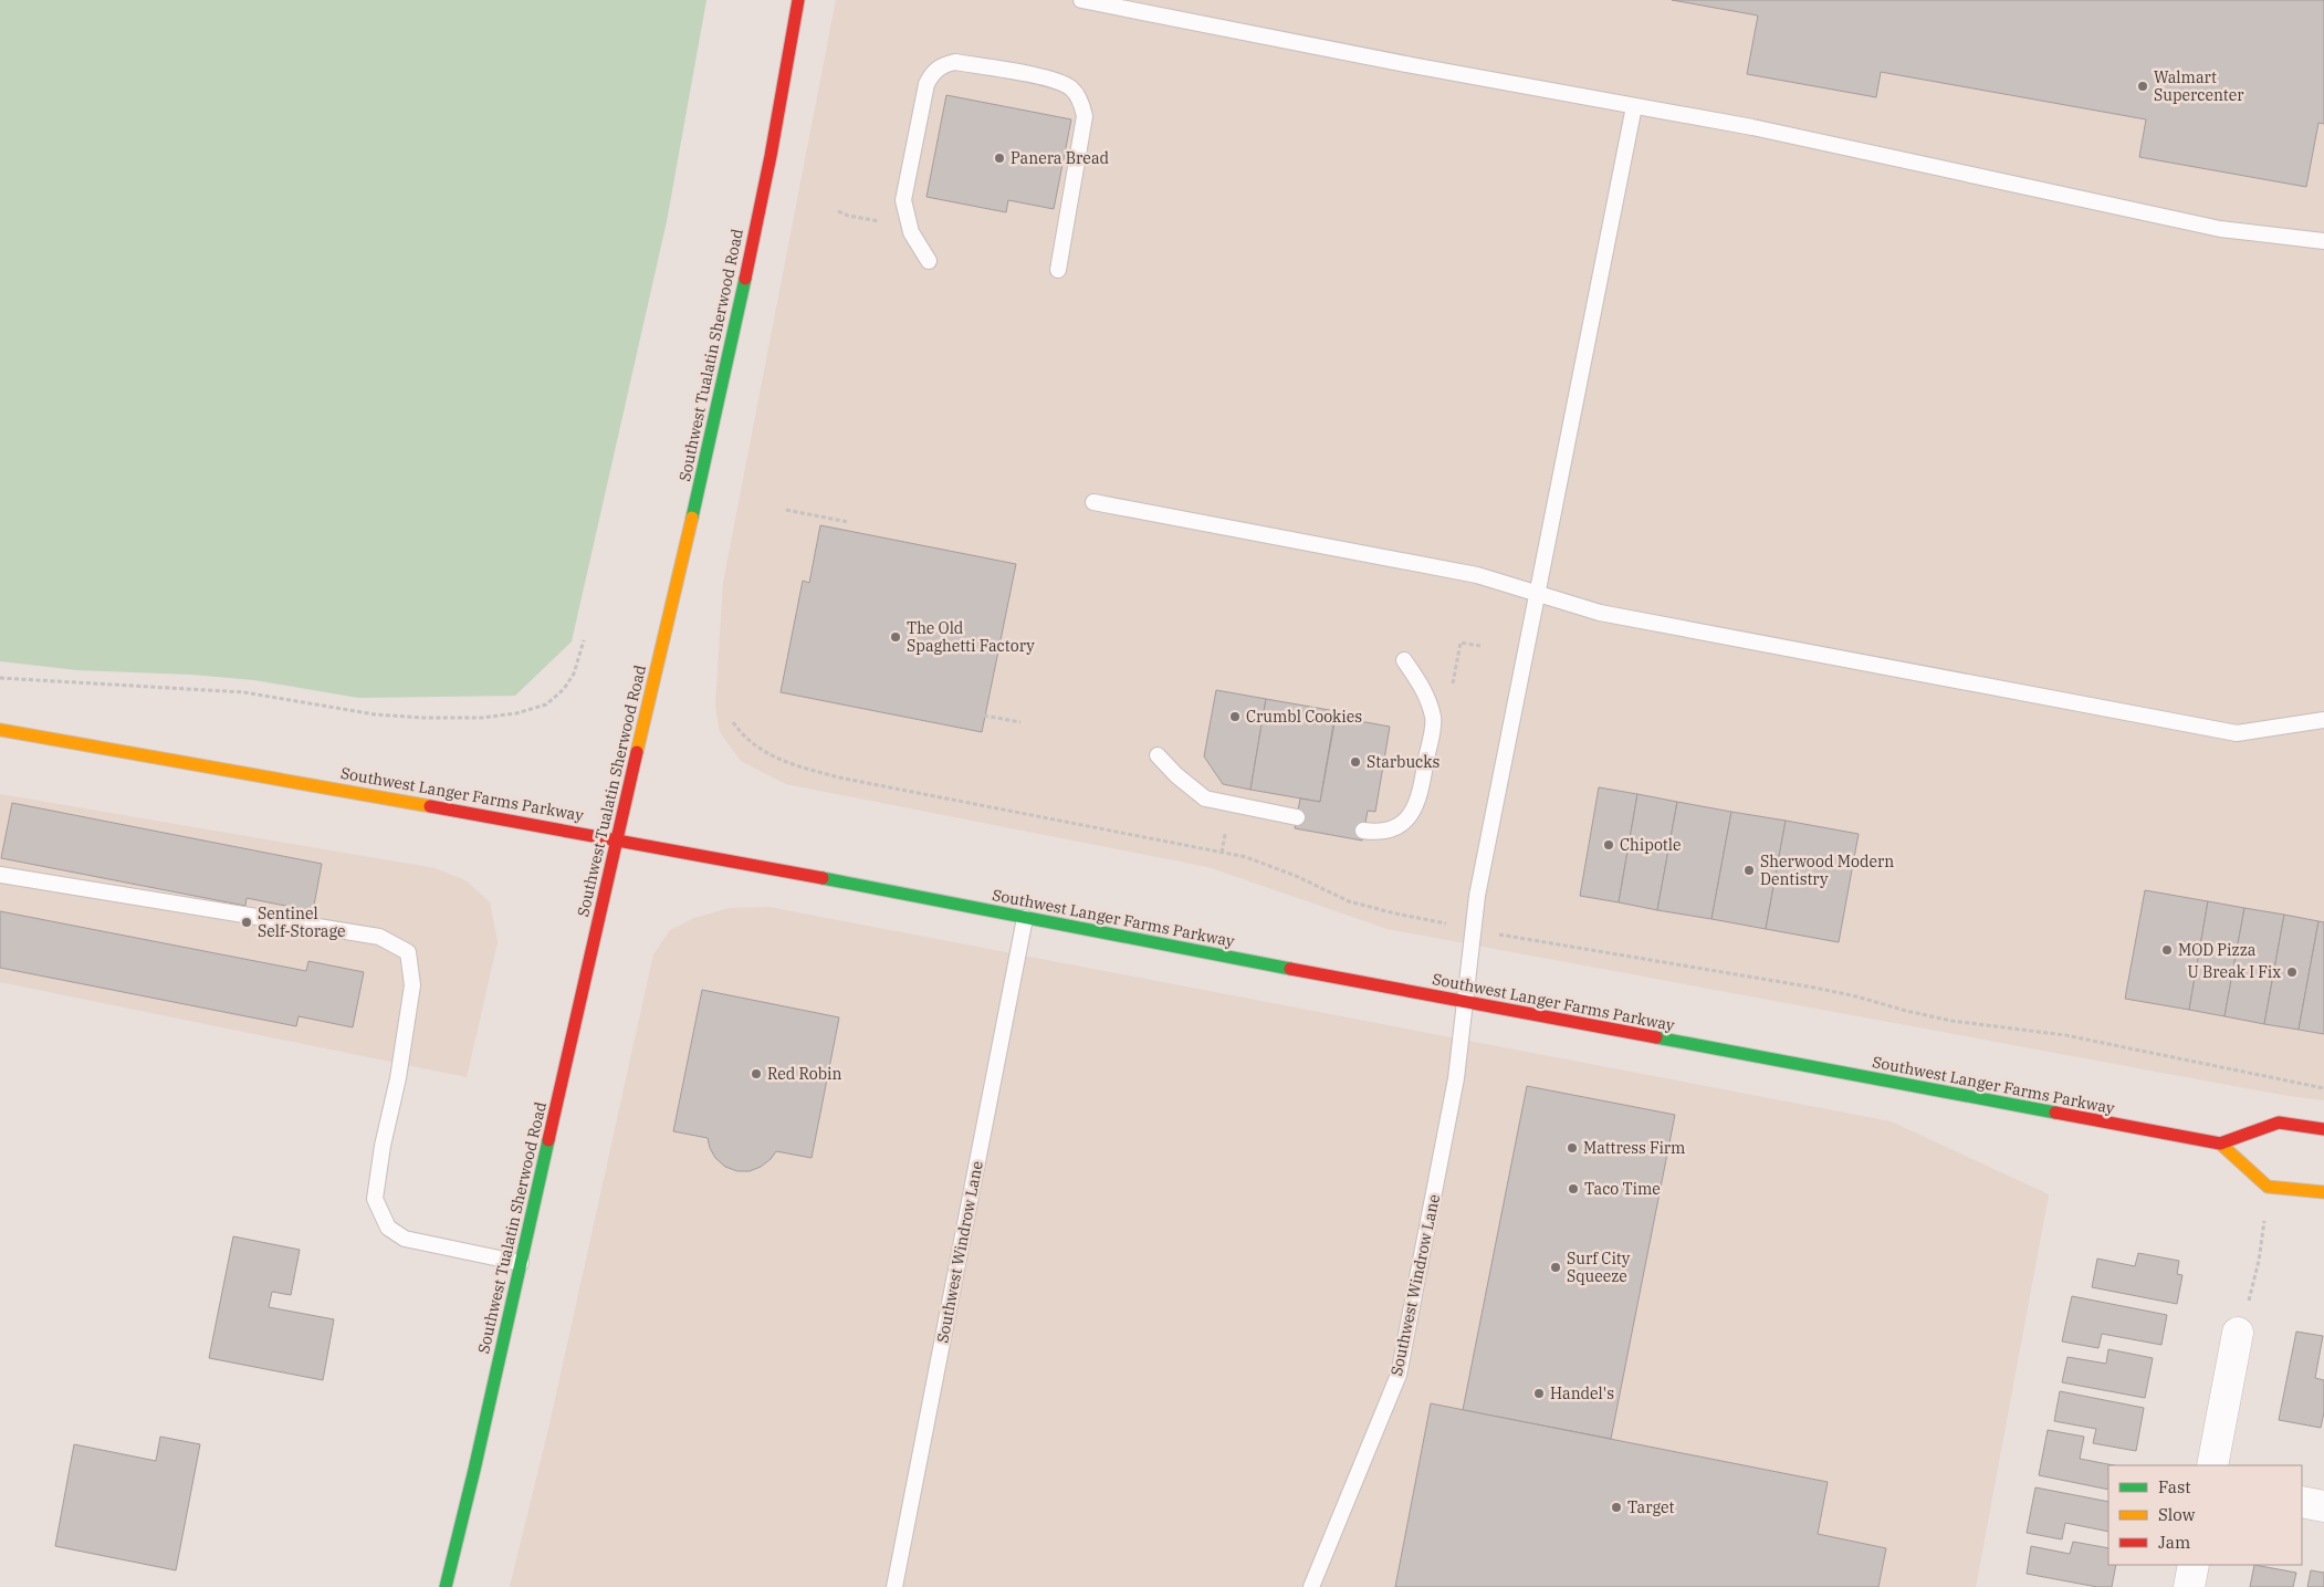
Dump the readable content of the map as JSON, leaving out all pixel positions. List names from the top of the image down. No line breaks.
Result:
{"streets":{"main road":["Southwest Tualatin Sherwood Road","Southwest Langer Farms Parkway"],"lane":["Southwest Windrow Lane"]},"crossings":[["Southwest Tualatin Sherwood Road","Southwest Langer Farms Parkway"],["Southwest Langer Farms Parkway","Southwest Windrow Lane"]],"places":["Walmart Supercenter","Panera Bread","The Old Spaghetti Factory","Crumbl Cookies","Starbucks","Chipotle","Sherwood Modern Dentistry","Sentinel Self-Storage","MOD Pizza","U Break I Fix","Red Robin","Mattress Firm","Taco Time","Surf City Squeeze","Handel's","Target"],"legend":["Fast","Slow","Jam"]}
